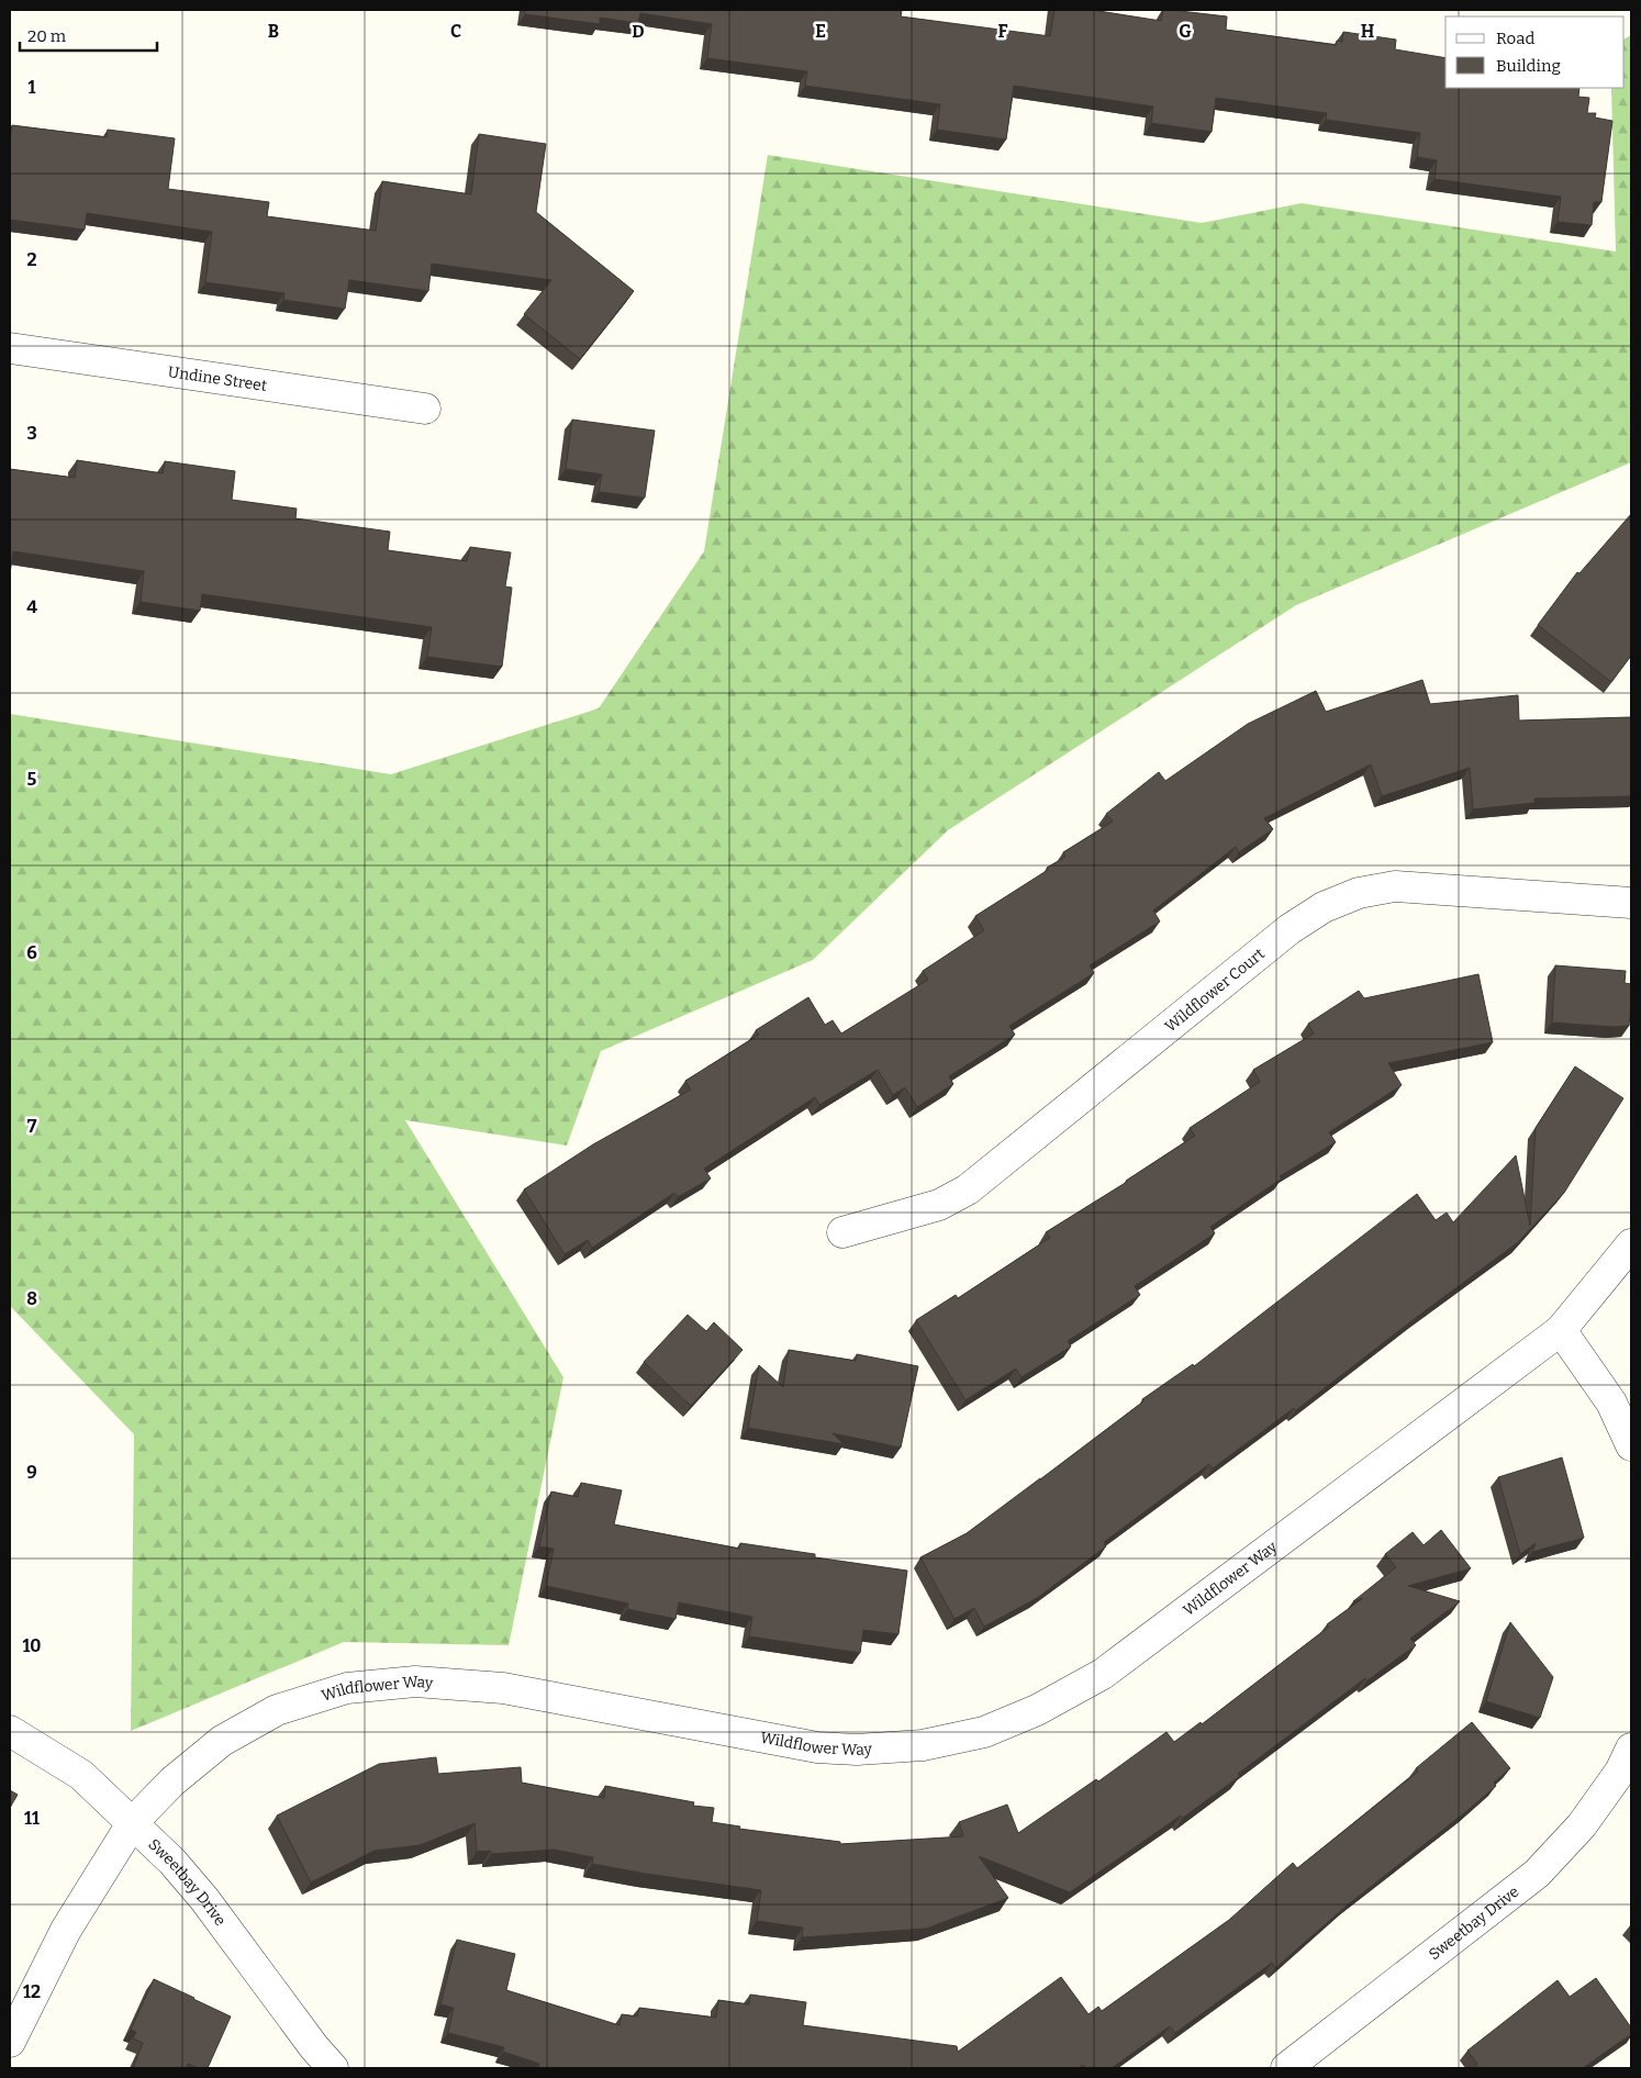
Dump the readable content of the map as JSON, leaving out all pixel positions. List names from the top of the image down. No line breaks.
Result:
{"streets":{"street":["Undine Street","Wildflower Court","Wildflower Way","Sweetbay Drive"]},"crossings":[["Wildflower Way","Sweetbay Drive"]],"legend":["Road","Building"],"scale_bar":"20 m","grid":{"columns":["B","C","D","E","F","G","H"],"rows":["1","2","3","4","5","6","7","8","9","10","11","12"]}}
